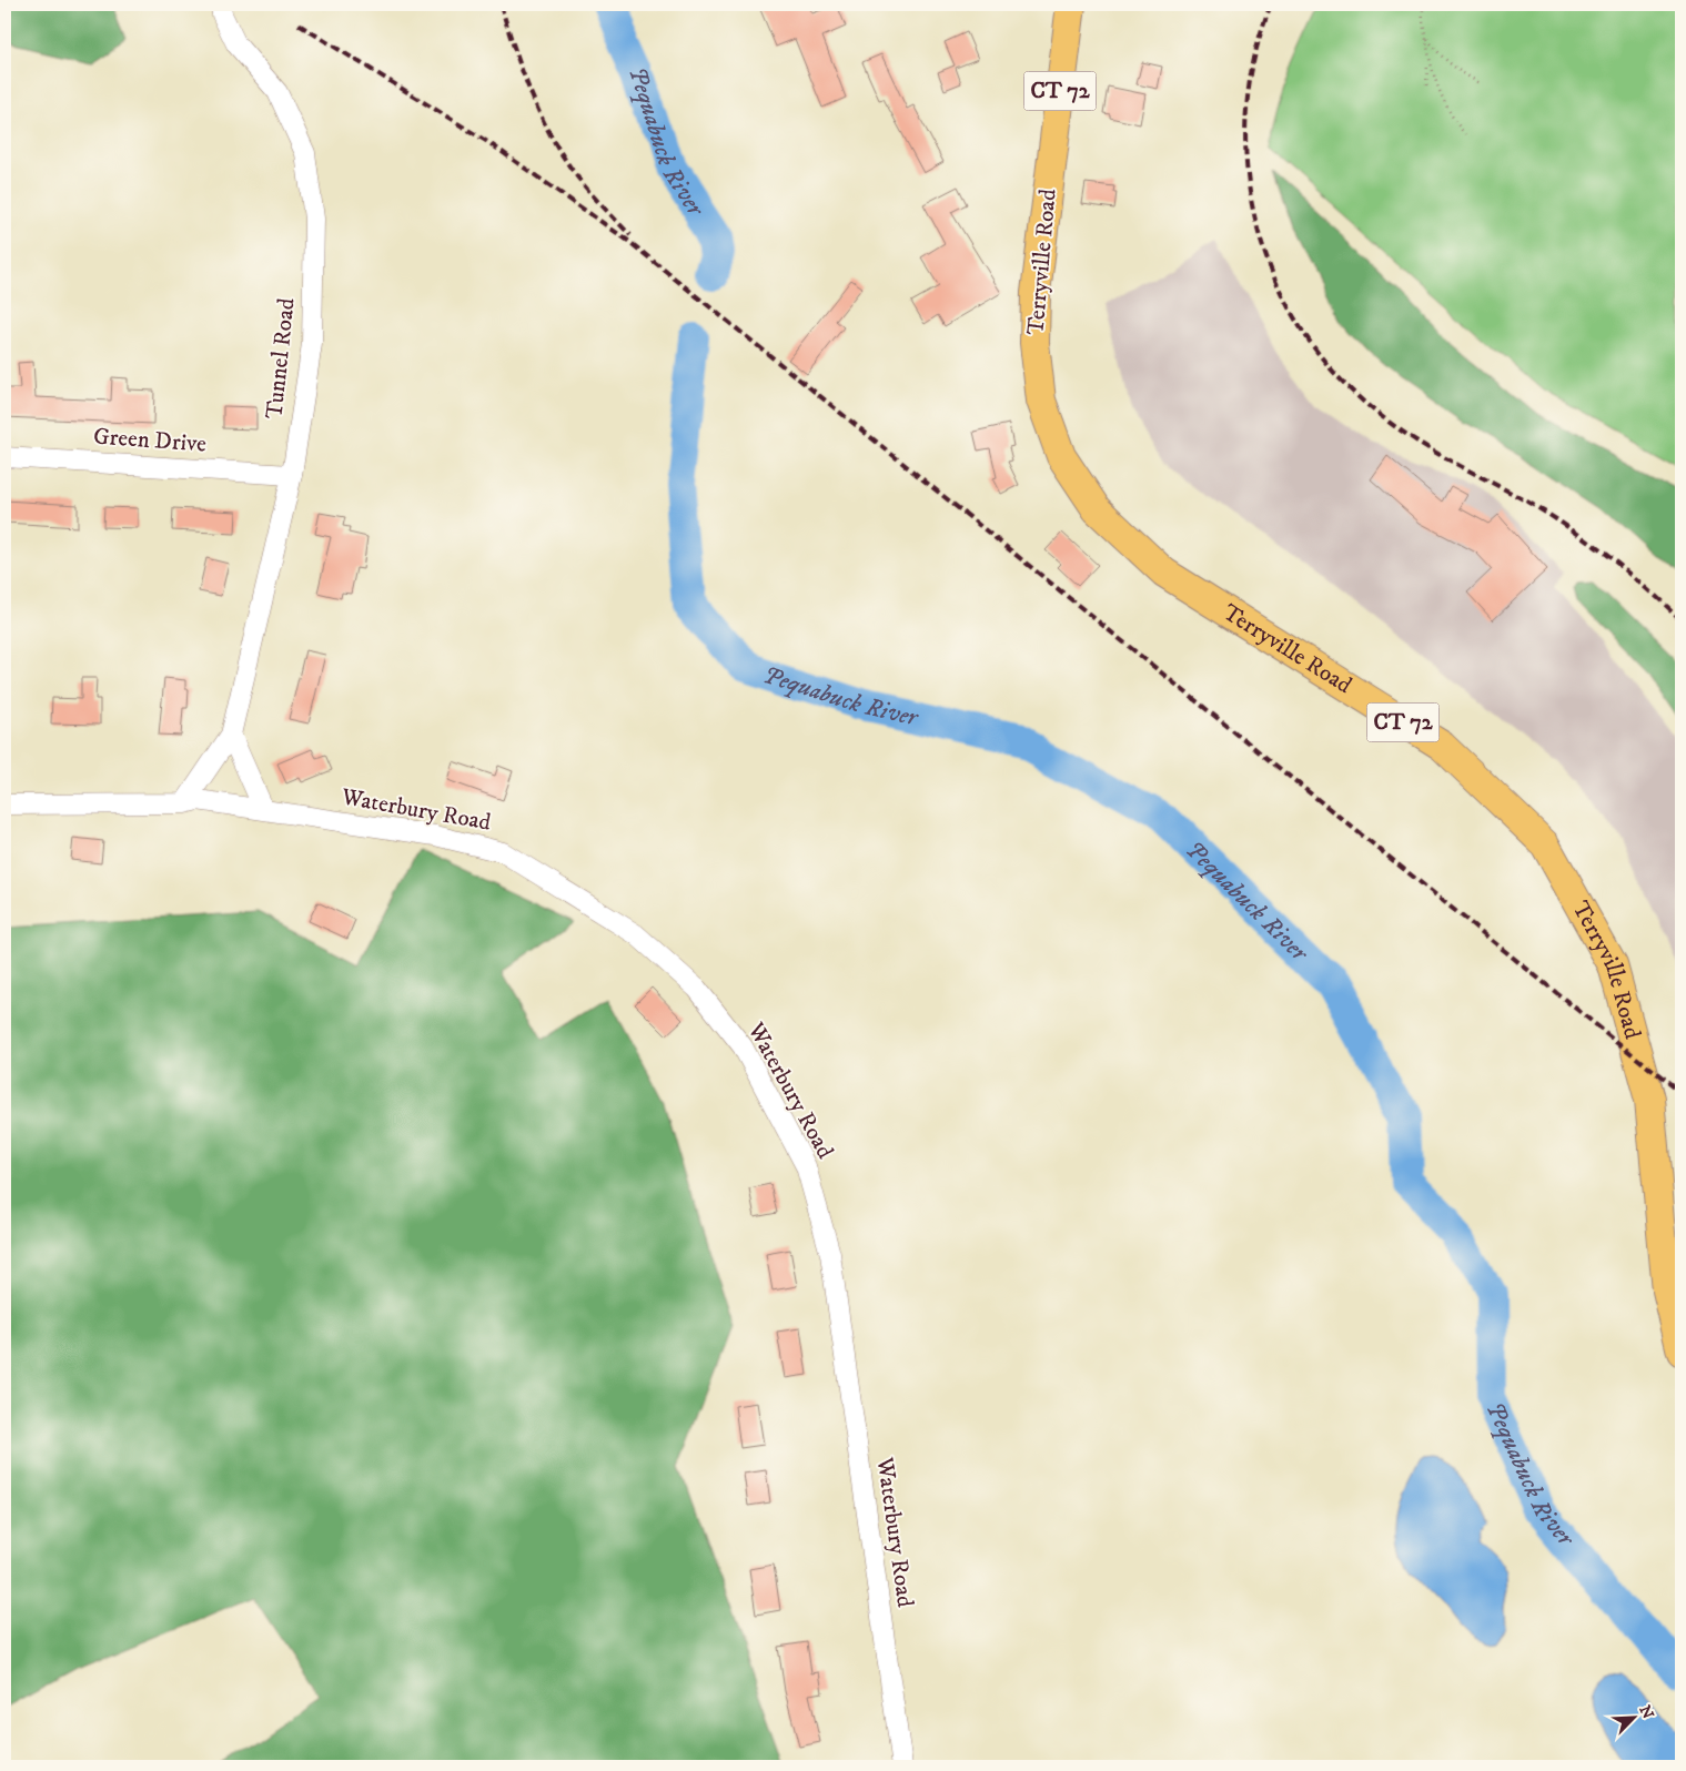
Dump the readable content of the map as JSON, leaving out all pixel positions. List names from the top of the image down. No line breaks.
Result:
{"streets":{"highway":["CT 72","Terryville Road"],"street":["Tunnel Road","Green Drive","Waterbury Road"]},"crossings":[["Tunnel Road","Green Drive"],["Tunnel Road","Waterbury Road"]],"water":["Pequabuck River"],"north":"top right"}
